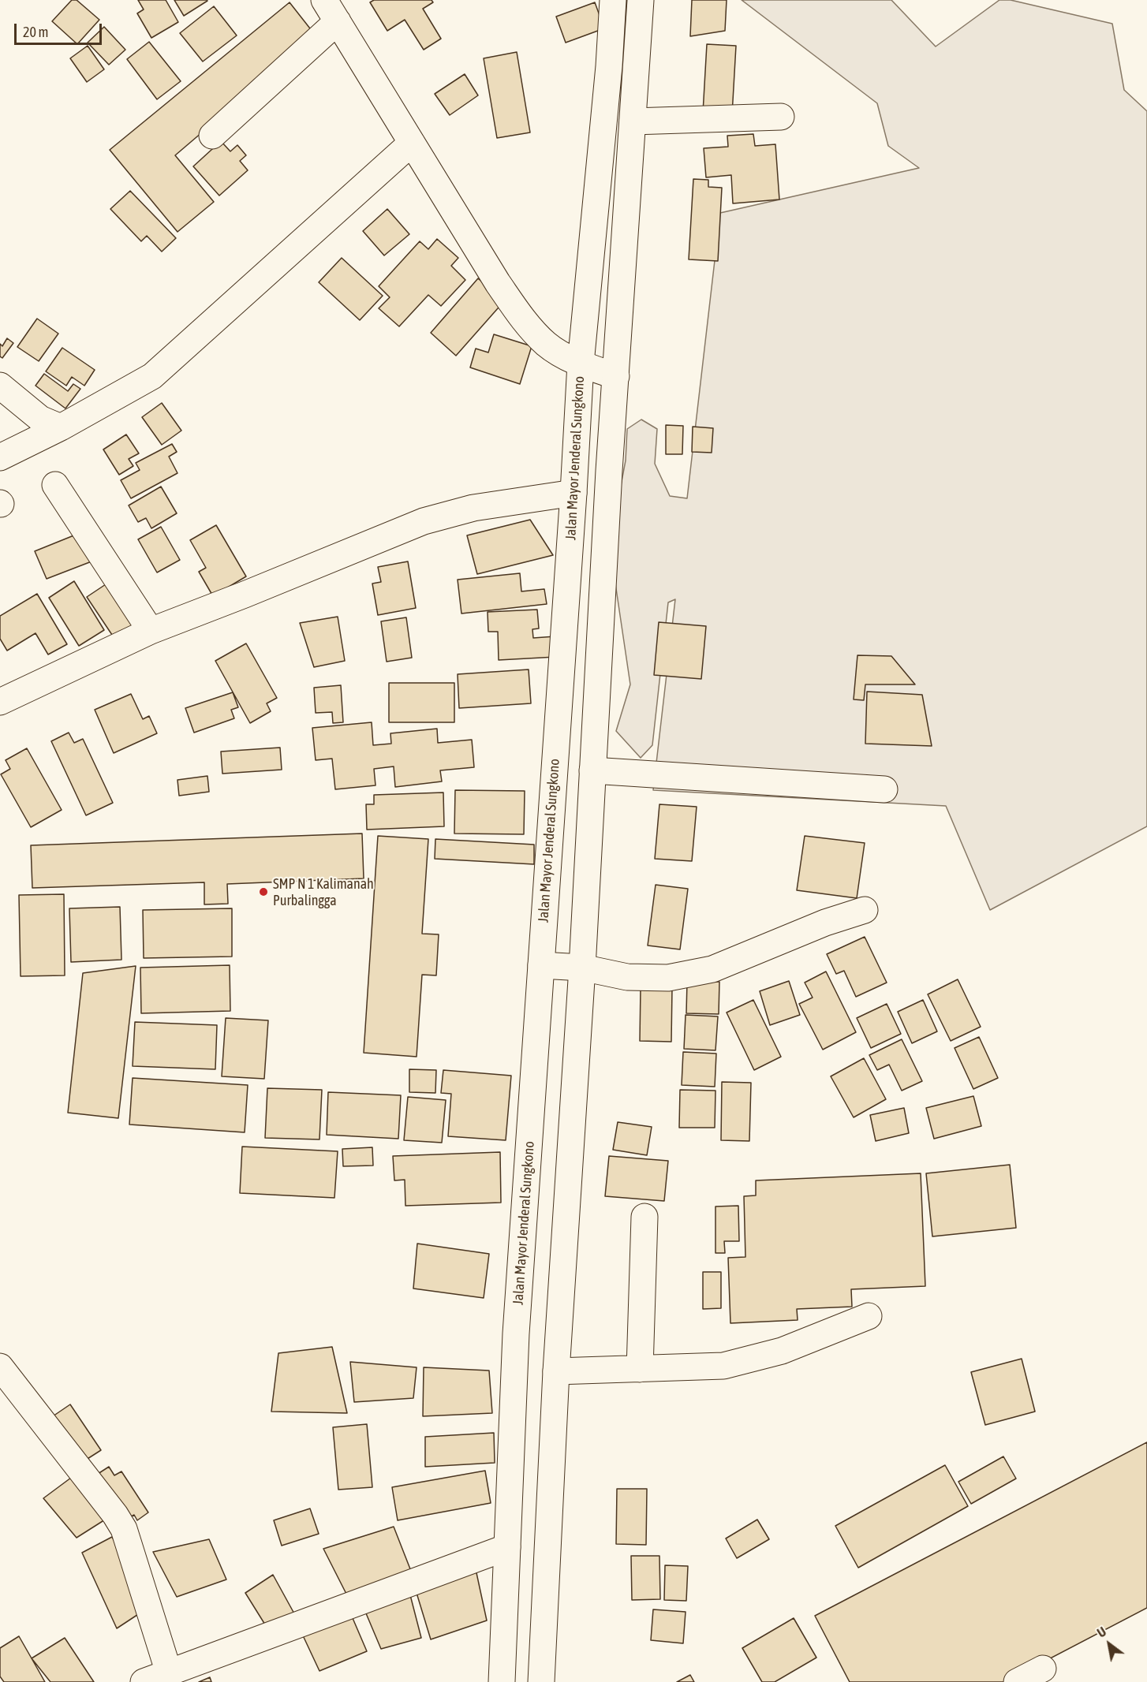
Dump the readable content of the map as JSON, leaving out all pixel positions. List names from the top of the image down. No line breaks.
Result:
{"streets":{"main road":["Jalan Mayor Jenderal Sungkono"]},"places":["SMP N 1 Kalimanah Purbalingga"],"scale_bar":"20 m","north":"top left"}
